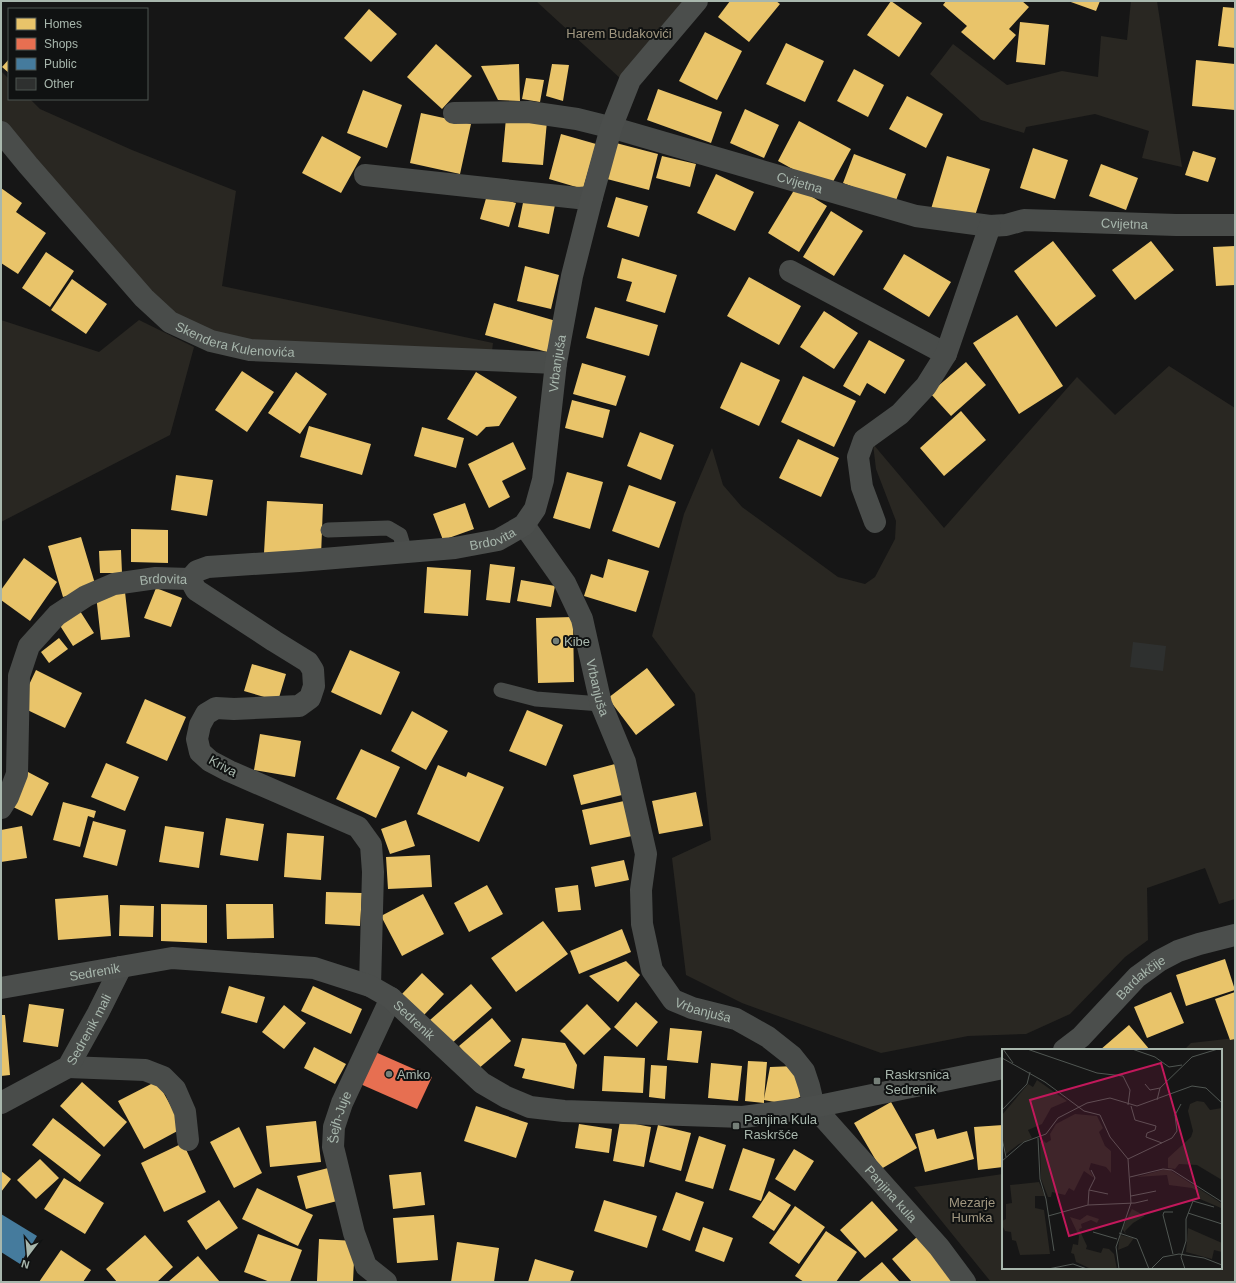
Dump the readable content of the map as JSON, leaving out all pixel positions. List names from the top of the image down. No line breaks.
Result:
{"streets":{"street":["Cvijetna","Skendera Kulenovića","Vrbanjuša","Brdovita","Kriva","Sedrenik","Bardakčije","Sedrenik mali","Šejh-Juje","Panjina kula"]},"crossings":[["Cvijetna","Vrbanjuša"],["Skendera Kulenovića","Vrbanjuša"],["Vrbanjuša","Brdovita"],["Vrbanjuša","Sedrenik"],["Vrbanjuša","Panjina kula"],["Brdovita","Kriva"],["Kriva","Sedrenik"],["Sedrenik","Sedrenik mali"],["Sedrenik","Šejh-Juje"],["Sedrenik","Panjina kula"]],"parks":["Harem Budakovići","Mezarje Humka"],"places":{"other":["Kibe","Amko"],"transit":["Raskrsnica Sedrenik","Panjina Kula Raskršće"]},"legend":["Homes","Shops","Public","Other"],"north":"bottom"}
